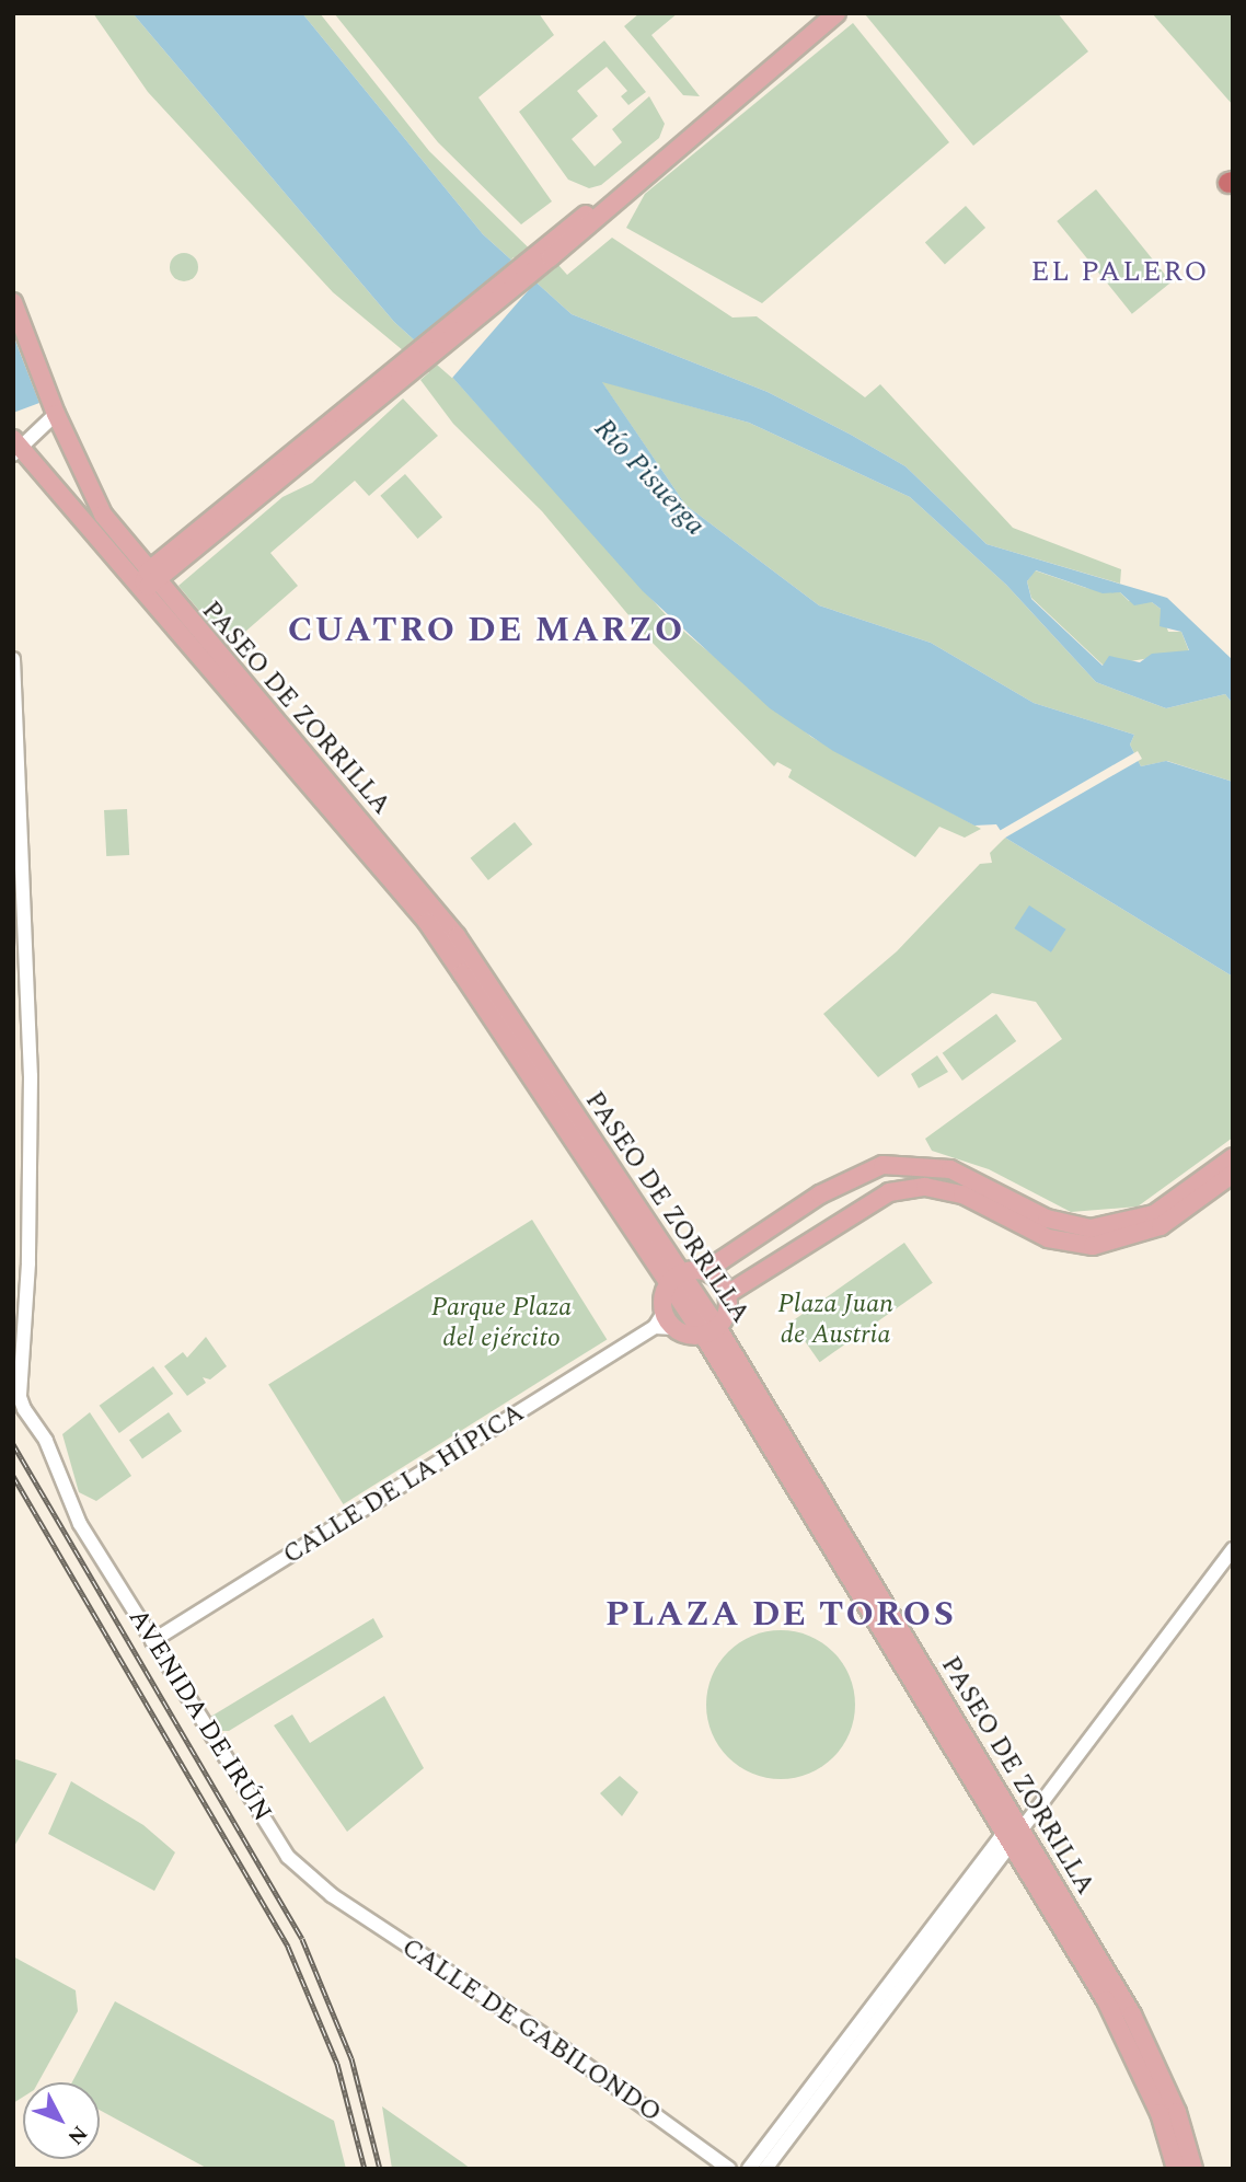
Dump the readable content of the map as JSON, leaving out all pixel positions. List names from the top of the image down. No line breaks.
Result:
{"streets":{"main road":["PASEO DE ZORRILLA"],"street":["CALLE DE LA HÍPICA","AVENIDA DE IRÚN","CALLE DE GABILONDO"]},"crossings":[["CALLE DE LA HÍPICA","AVENIDA DE IRÚN"],["AVENIDA DE IRÚN","CALLE DE GABILONDO"]],"districts":["EL PALERO","CUATRO DE MARZO","PLAZA DE TOROS"],"water":["Río Pisuerga"],"parks":["Plaza Juan de Austria","Parque Plaza del ejército"],"north":"bottom right"}
